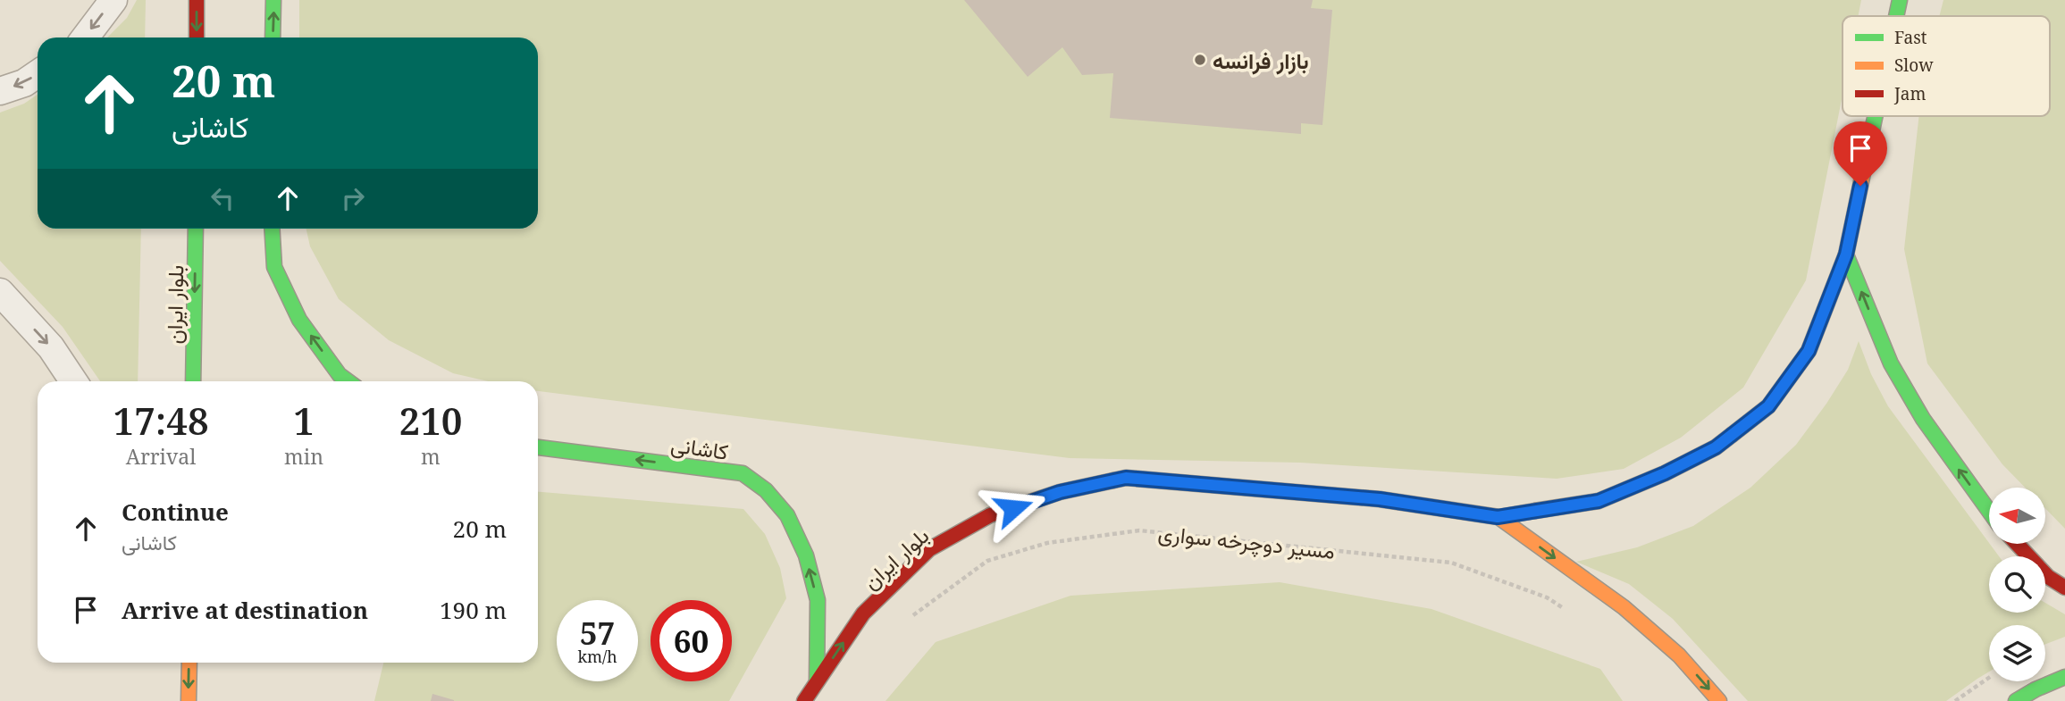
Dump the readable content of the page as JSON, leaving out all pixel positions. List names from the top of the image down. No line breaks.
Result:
{"streets":{"main road":["بلوار ایران","کاشانی"],"path":["مسیر دوچرخه سواری"]},"crossings":[["بلوار ایران","کاشانی"]],"one_way":["کاشانی"],"places":["بازار فرانسه"],"legend":["Fast","Slow","Jam"],"north":"left","page":{"turn":["20 m","کاشانی"],"eta":["17:48","Arrival","1","min","210","m"],"list":[{"name":"Continue","note":"کاشانی","value":"20 m"},{"name":"Arrive at destination","value":"190 m"}],"speed":"57 km/h","limit":"60"}}
